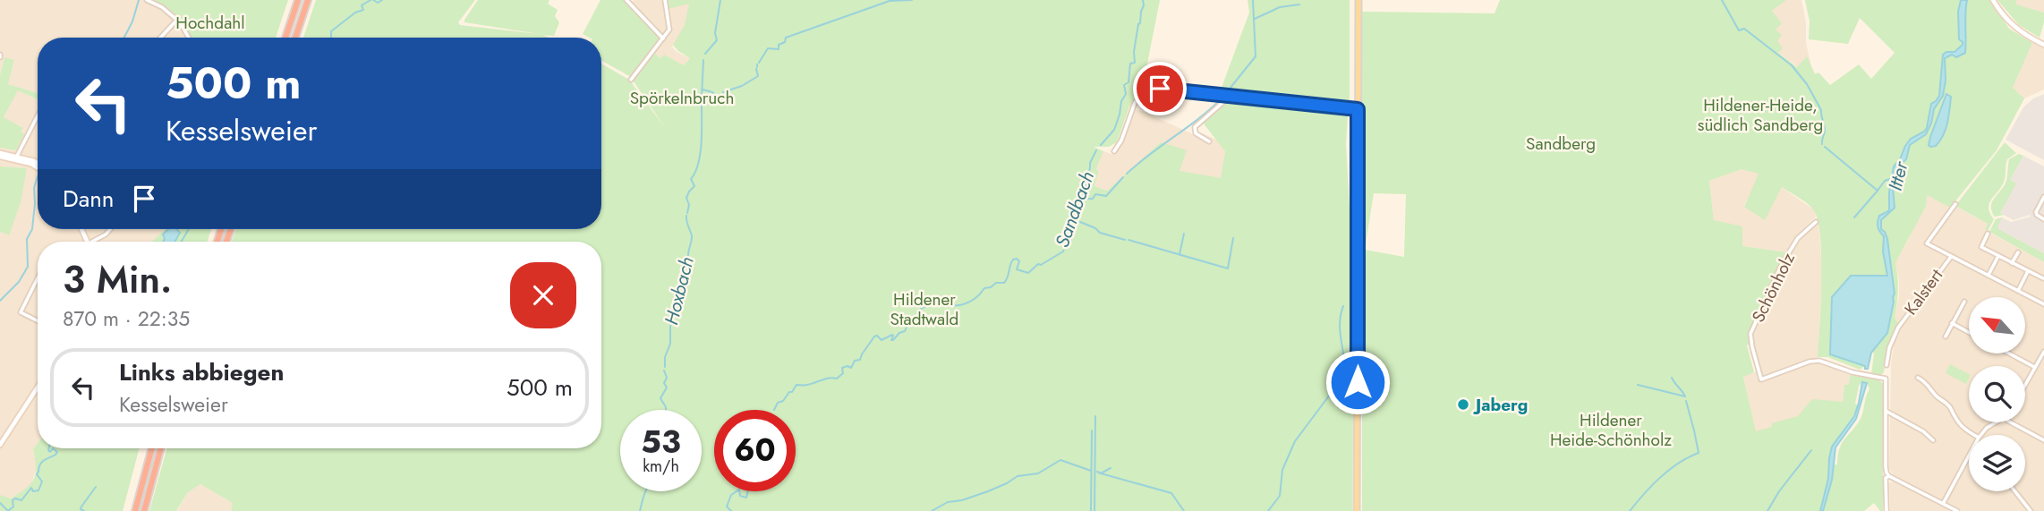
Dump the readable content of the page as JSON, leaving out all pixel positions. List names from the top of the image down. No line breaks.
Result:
{"streets":{"street":["Schönholz","Kalstert"]},"water":["Itter","Sandbach","Hoxbach"],"parks":["Hochdahl","Spörkelnbruch","Hildener-Heide, südlich Sandberg","Sandberg","Hildener Stadtwald","Hildener Heide-Schönholz"],"places":["Jaberg"],"north":"top left","page":{"turn":["500 m","Kesselsweier"],"then":"Dann","heading":["3 Min.","870 m · 22:35"],"list":[{"name":"Links abbiegen","note":"Kesselsweier","value":"500 m"}],"speed":"53 km/h","limit":"60"}}
